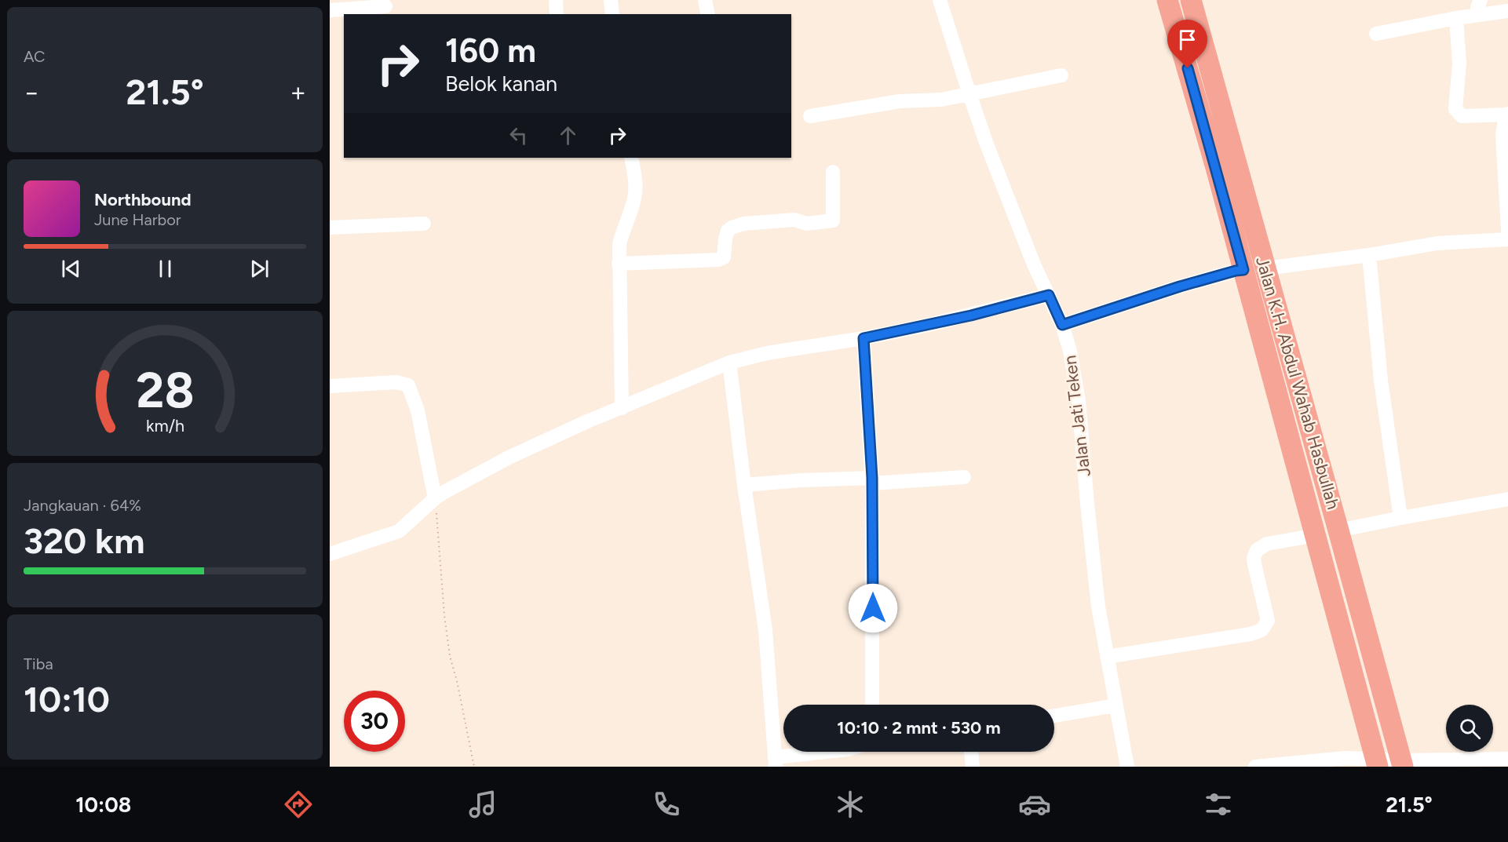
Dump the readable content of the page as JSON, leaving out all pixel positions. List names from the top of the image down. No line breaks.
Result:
{"streets":{"highway":["Jalan K.H. Abdul Wahab Hasbullah"],"street":["Jalan Jati Teken"]},"page":{"tile":["AC",["Jangkauan · 64%","320 km"],["Tiba","10:10"]],"turn":["160 m","Belok kanan"],"heat":["−","21.5°","+"],"song":["Northbound","June Harbor"],"limit":"30","trip":"10:10 · 2 mnt · 530 m","tabs":["10:08","21.5°"],"gauge":["28","km/h"]}}
